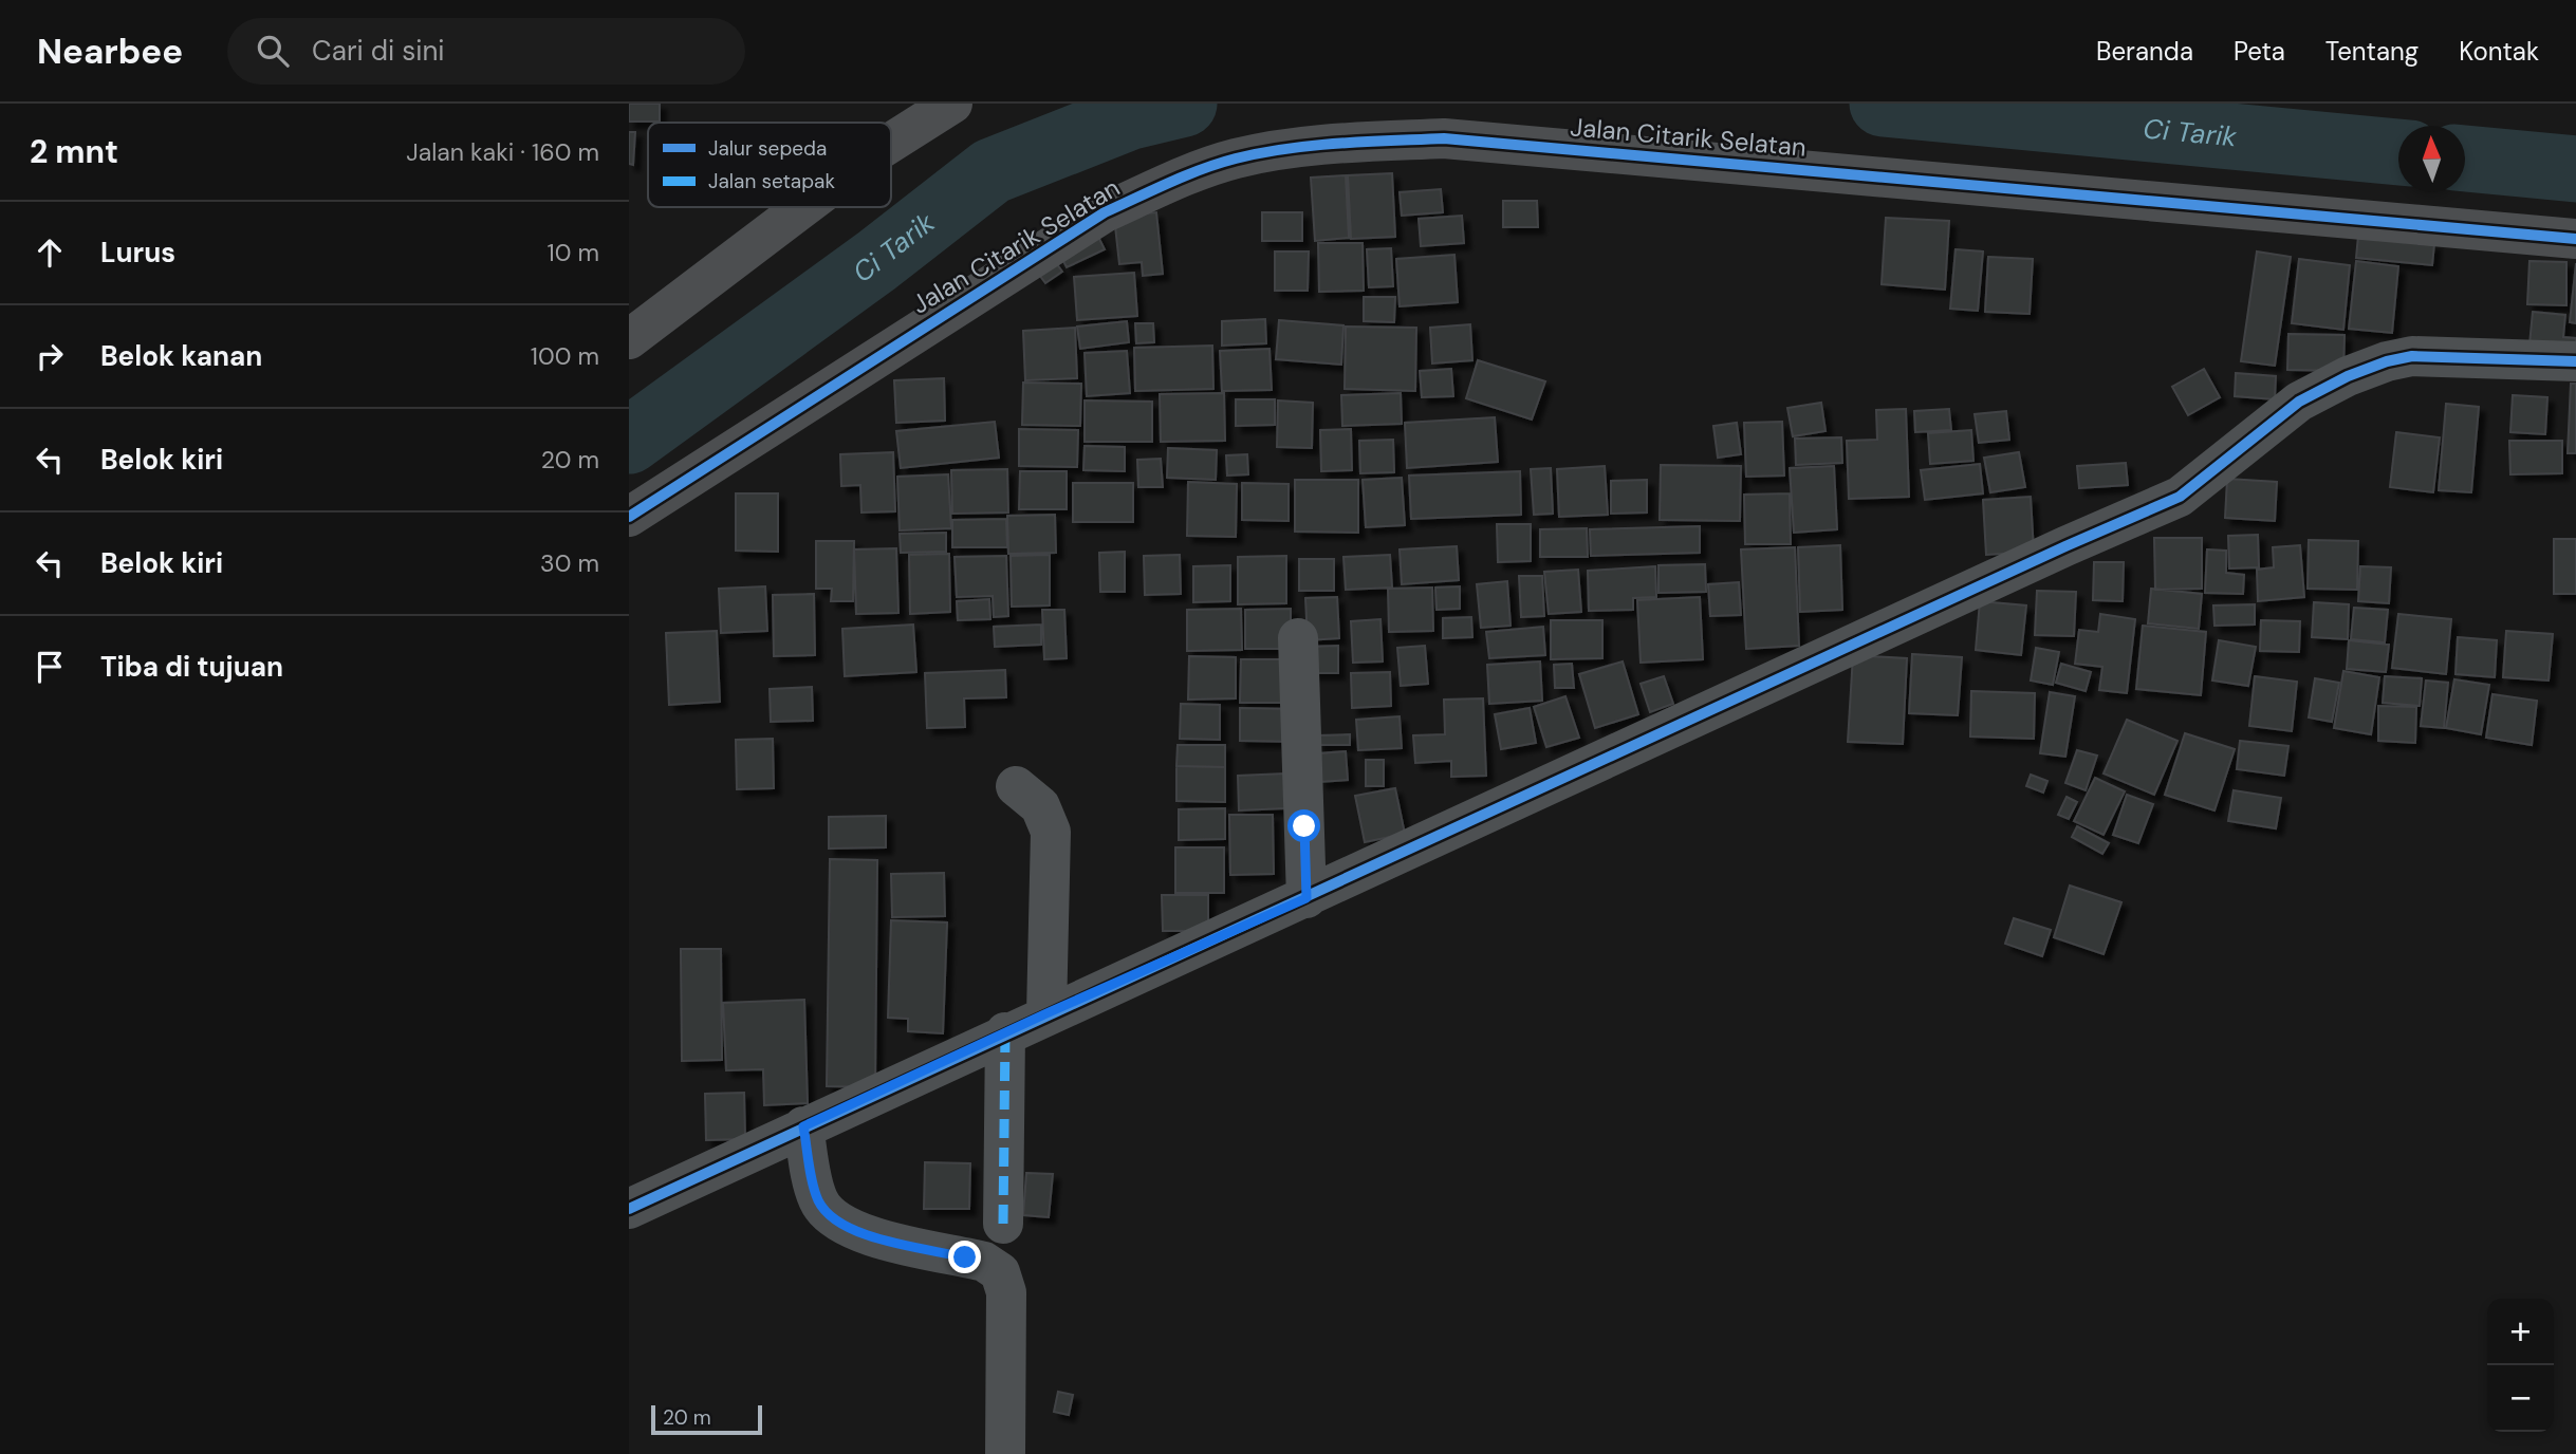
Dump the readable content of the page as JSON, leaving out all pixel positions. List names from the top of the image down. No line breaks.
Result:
{"streets":{"street":["Jalan Citarik Selatan"]},"water":["Ci Tarik"],"legend":["Jalur sepeda","Jalan setapak"],"scale_bar":"20 m","north":"top","page":{"header":"Nearbee","search":"Cari di sini","nav":["Beranda","Peta","Tentang","Kontak"],"heading":["2 mnt","Jalan kaki · 160 m"],"list":[["Lurus","10 m"],["Belok kanan","100 m"],["Belok kiri","20 m"],["Belok kiri","30 m"],"Tiba di tujuan"],"map_buttons":["+","−"],"scale":"20 m"}}
